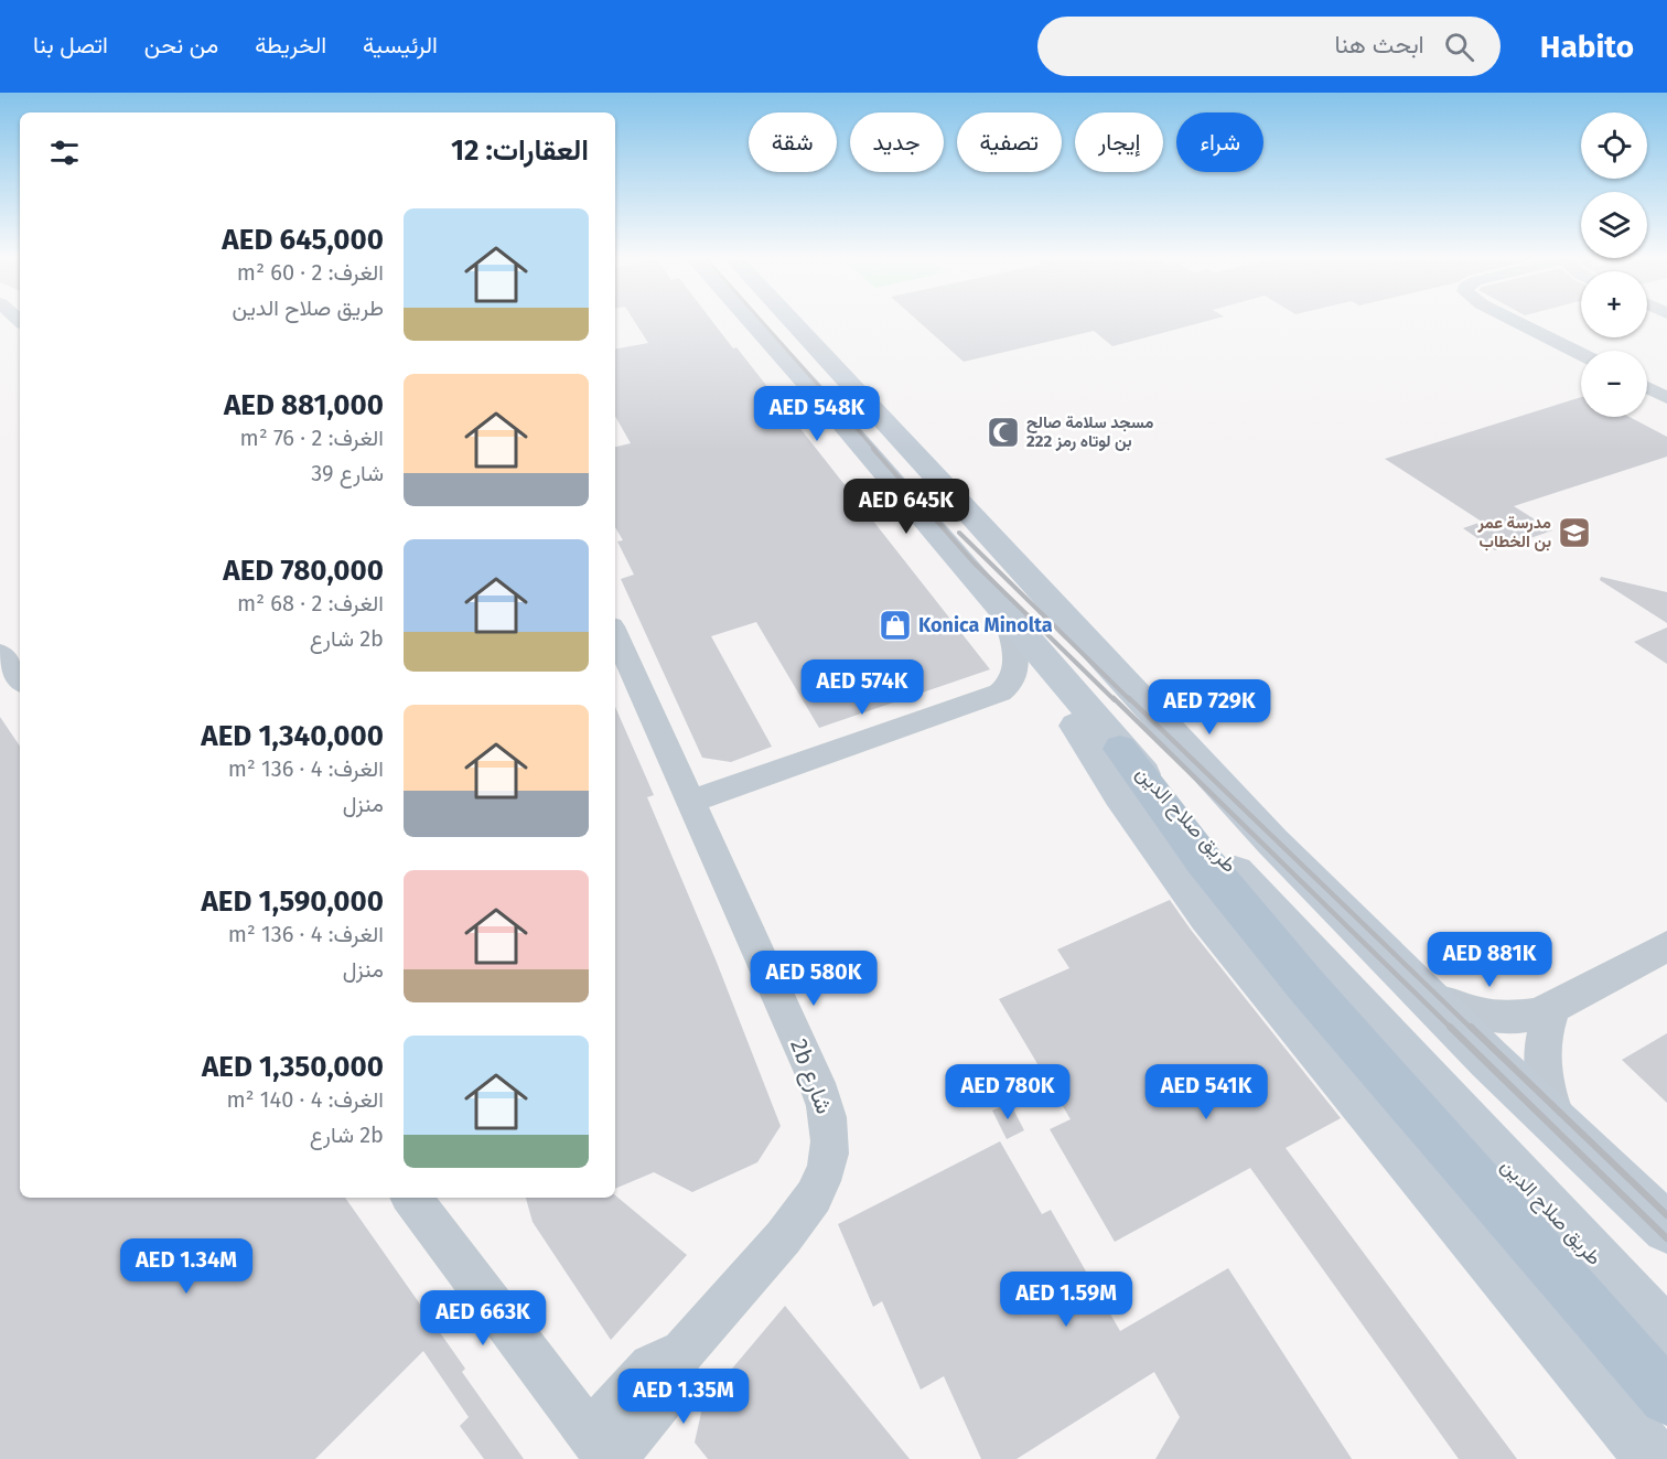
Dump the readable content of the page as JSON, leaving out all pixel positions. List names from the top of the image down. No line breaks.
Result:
{"streets":{"main road":["طريق صلاح الدين"],"street":["2b شارع"]},"places":{"mosque":["مسجد سلامة صالح بن لوتاه رمز 222"],"school or university":["مدرسة عمر بن الخطاب"],"shop":["Konica Minolta"]},"page":{"header":"Habito","search":"ابحث هنا","nav":["الرئيسية","الخريطة","من نحن","اتصل بنا"],"map_buttons":["+","−"],"chip":["شراء","إيجار","تصفية","جديد","شقة"],"heading":"العقارات: 12","list":[{"name":"AED 645,000","note":"الغرف: 2 · 60 m² · طريق صلاح الدين"},{"name":"AED 881,000","note":"الغرف: 2 · 76 m² · شارع 39"},{"name":"AED 780,000","note":"الغرف: 2 · 68 m² · 2b شارع"},{"name":"AED 1,340,000","note":"الغرف: 4 · 136 m² · منزل"},{"name":"AED 1,590,000","note":"الغرف: 4 · 136 m² · منزل"},{"name":"AED 1,350,000","note":"الغرف: 4 · 140 m² · 2b شارع"}],"price":["AED 548K","AED 645K","AED 574K","AED 729K","AED 881K","AED 580K","AED 780K","AED 541K","AED 1.34M","AED 1.59M","AED 663K","AED 1.35M"]}}
